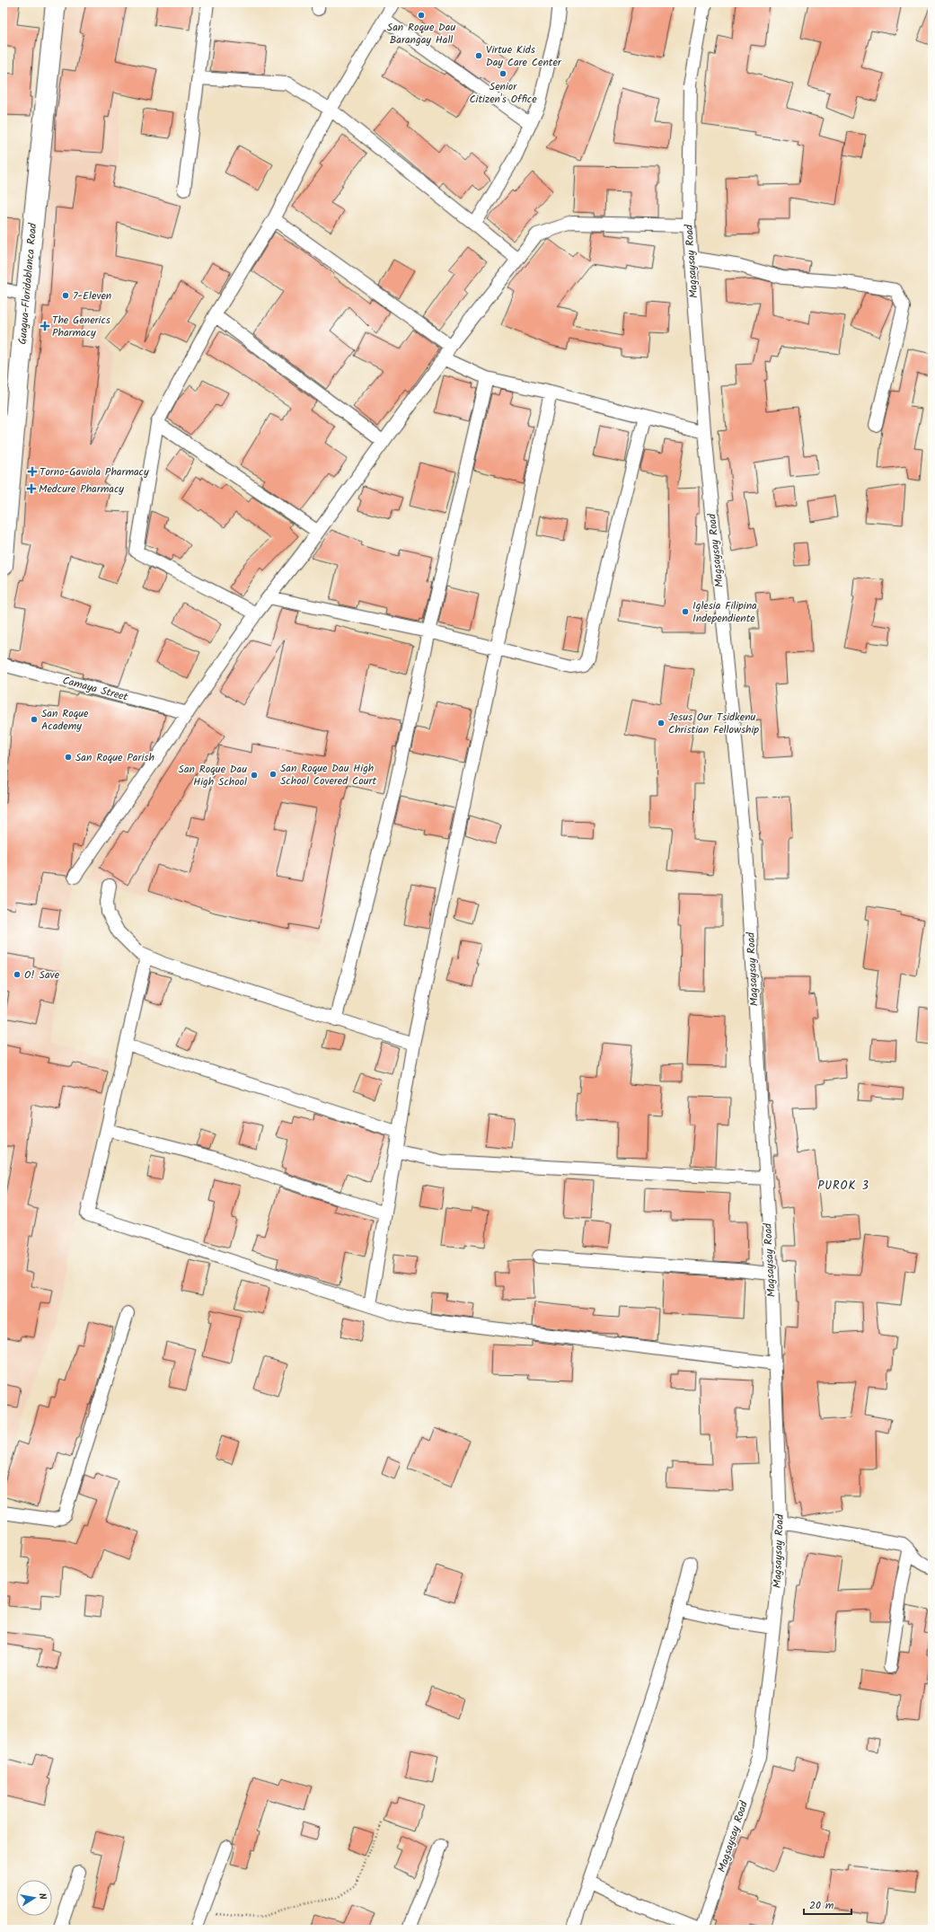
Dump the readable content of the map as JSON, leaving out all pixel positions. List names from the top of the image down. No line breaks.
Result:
{"streets":{"main road":["Guagua-Floridablanca Road"],"street":["Magsaysay Road","Camaya Street"]},"districts":["PUROK 3"],"places":{"other":["San Roque Dau Barangay Hall","Virtue Kids Day Care Center","Senior Citizen's Office","7-Eleven","Iglesia Filipina Independiente","San Roque Academy","Jesus Our Tsidkenu Christian Fellowship","San Roque Parish","San Roque Dau High School Covered Court","San Roque Dau High School","O! Save"],"health":["The Generics Pharmacy","Torno-Gaviola Pharmacy","Medcure Pharmacy"]},"scale_bar":"20 m","north":"right"}
